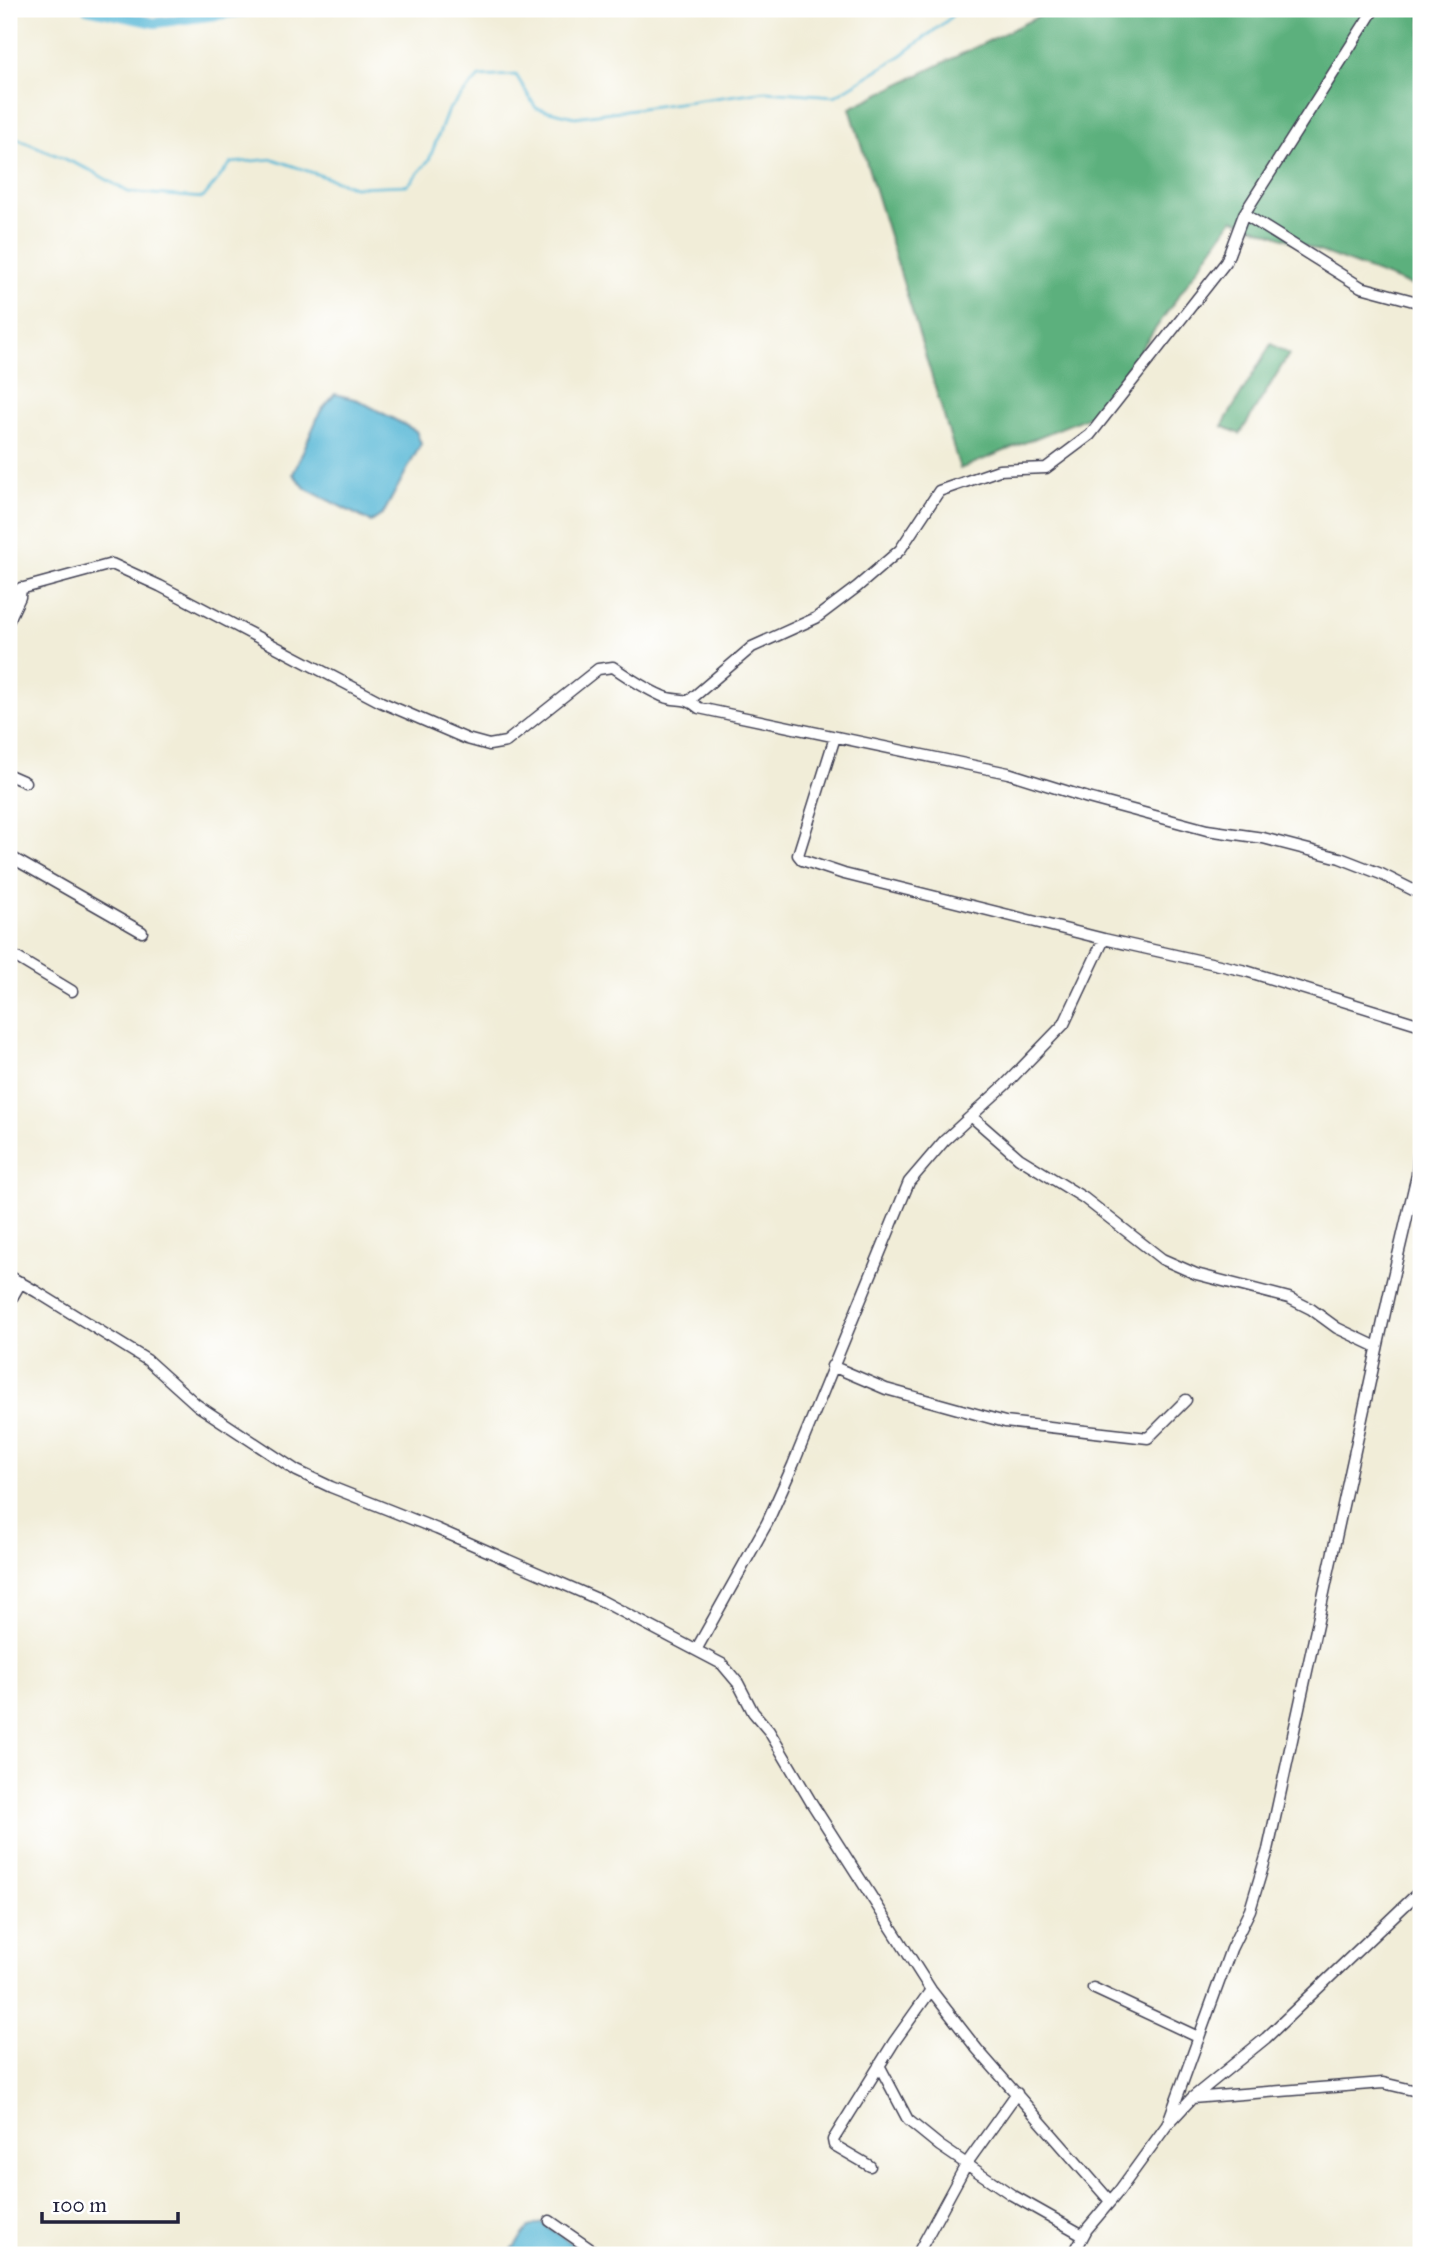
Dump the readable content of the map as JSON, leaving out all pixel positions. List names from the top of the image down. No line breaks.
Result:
{"scale_bar":"100 m"}
